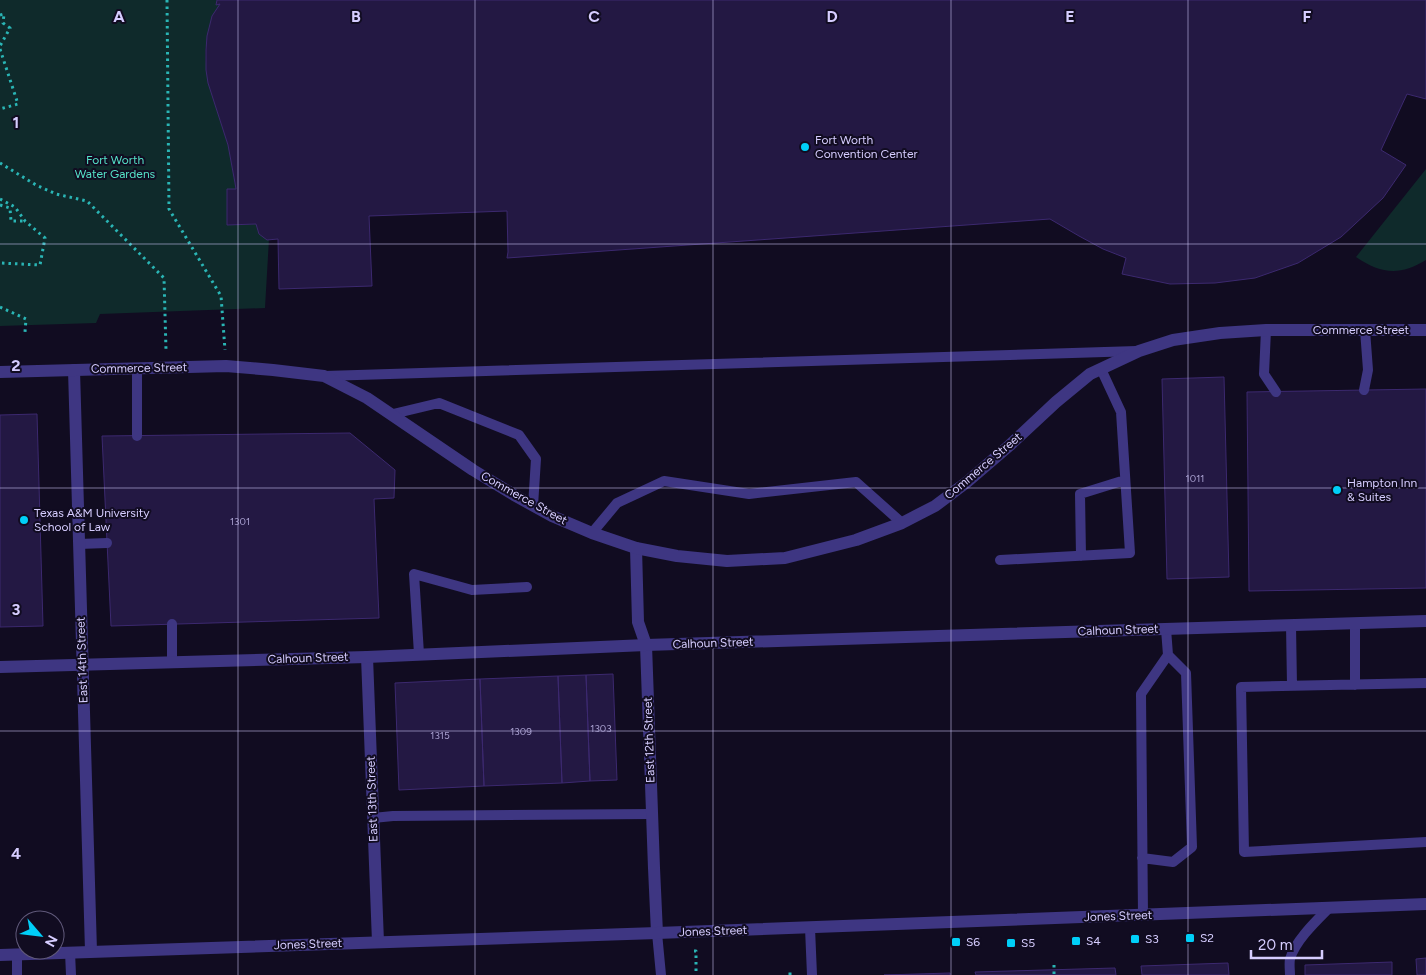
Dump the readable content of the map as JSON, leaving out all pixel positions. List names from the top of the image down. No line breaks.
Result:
{"streets":{"street":["Commerce Street","Calhoun Street","East 14th Street","East 12th Street","East 13th Street","Jones Street"]},"crossings":[["Commerce Street","East 14th Street"],["Commerce Street","East 12th Street"],["Calhoun Street","East 14th Street"],["Calhoun Street","East 12th Street"],["Calhoun Street","East 13th Street"],["East 14th Street","Jones Street"],["East 12th Street","Jones Street"],["East 13th Street","Jones Street"]],"parks":["Fort Worth Water Gardens"],"places":{"other":["Fort Worth Convention Center","Hampton Inn & Suites","Texas A&M University School of Law"],"transit":["S2","S3","S4","S6","S5"]},"house_numbers":["1011","1301","1303","1309","1315"],"scale_bar":"20 m","north":"bottom right","grid":{"columns":["A","B","C","D","E","F"],"rows":["1","2","3","4"]}}
